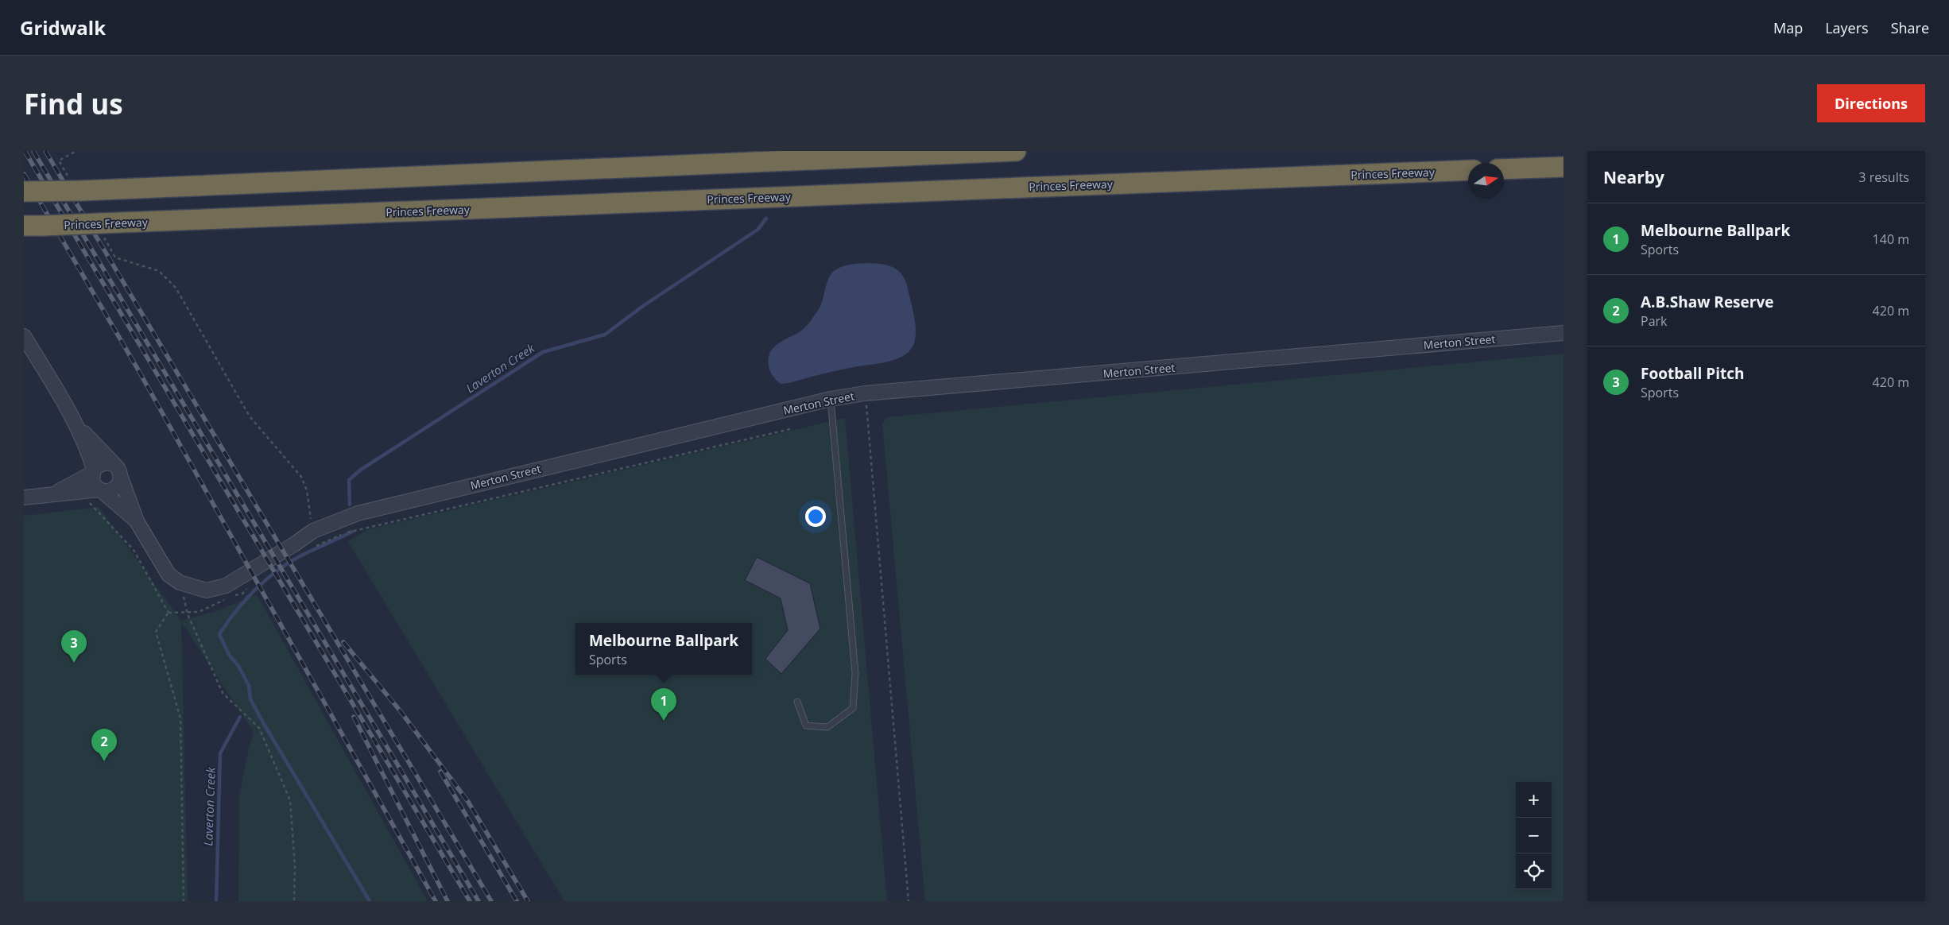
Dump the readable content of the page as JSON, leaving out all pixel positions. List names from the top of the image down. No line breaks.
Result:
{"streets":{"highway":["Princes Freeway"],"street":["Merton Street"]},"water":["Laverton Creek"],"north":"right","page":{"header":"Gridwalk","nav":["Map","Layers","Share"],"buttons":"Directions","title":"Find us","heading":["Nearby","3 results"],"list":[{"mark":"1","name":"Melbourne Ballpark","note":"Sports","value":"140 m"},{"mark":"2","name":"A.B.Shaw Reserve","note":"Park","value":"420 m"},{"mark":"3","name":"Football Pitch","note":"Sports","value":"420 m"}],"popup":["Melbourne Ballpark","Sports"],"pins":["3","1","2"],"map_buttons":["+","−"]}}
